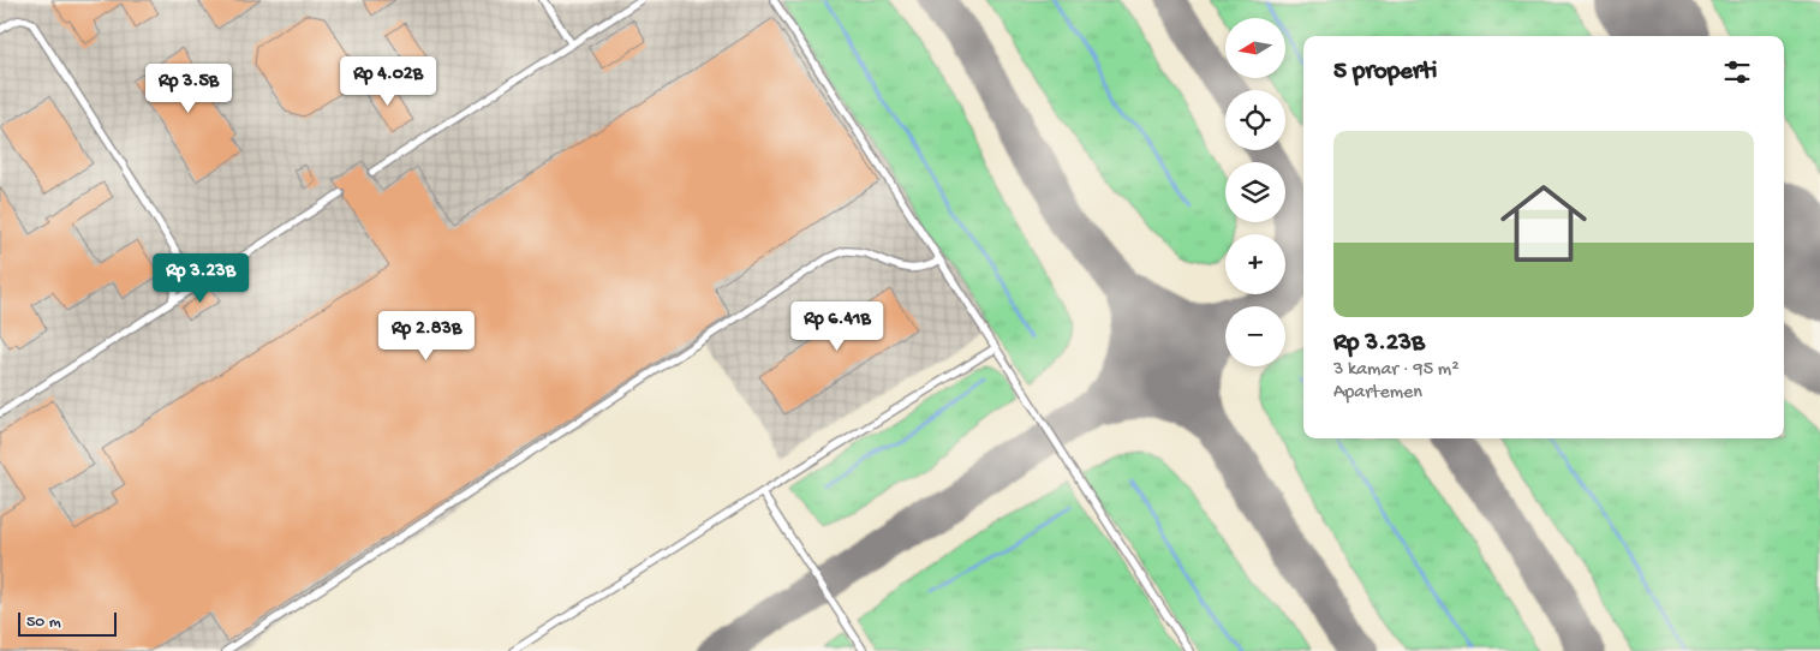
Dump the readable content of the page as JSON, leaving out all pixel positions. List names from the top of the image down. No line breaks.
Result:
{"scale_bar":"50 m","north":"left","page":{"map_buttons":["+","−"],"heading":"5 properti","price":["Rp 4.02B","Rp 3.5B","Rp 3.23B","Rp 6.41B","Rp 2.83B"],"list":[{"name":"Rp 3.23B","note":"3 kamar · 95 m² · Apartemen"}],"scale":"50 m"}}
